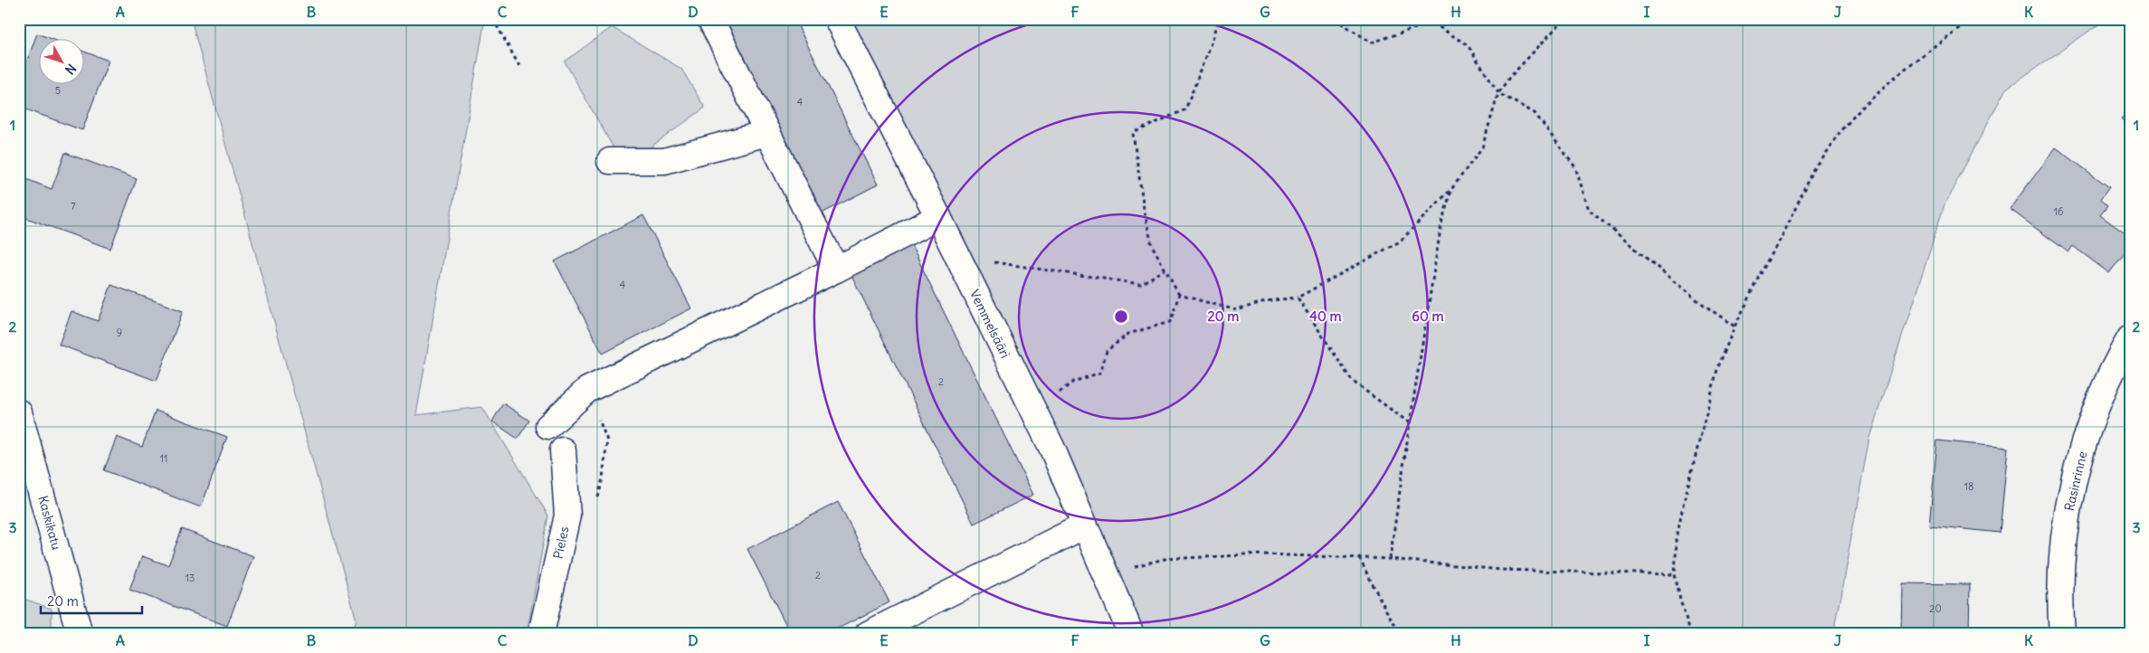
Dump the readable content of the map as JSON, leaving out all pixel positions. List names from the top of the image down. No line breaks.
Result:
{"streets":{"street":["Vemmelsääri","Rasinrinne","Kaskikatu","Pieles"]},"house_numbers":["5","4","7","16","4","9","2","11","18","2","13","20"],"scale_bar":"20 m","north":"bottom right","grid":{"columns":["A","B","C","D","E","F","G","H","I","J","K"],"rows":["1","2","3"]},"rings":["20 m","40 m","60 m"]}
